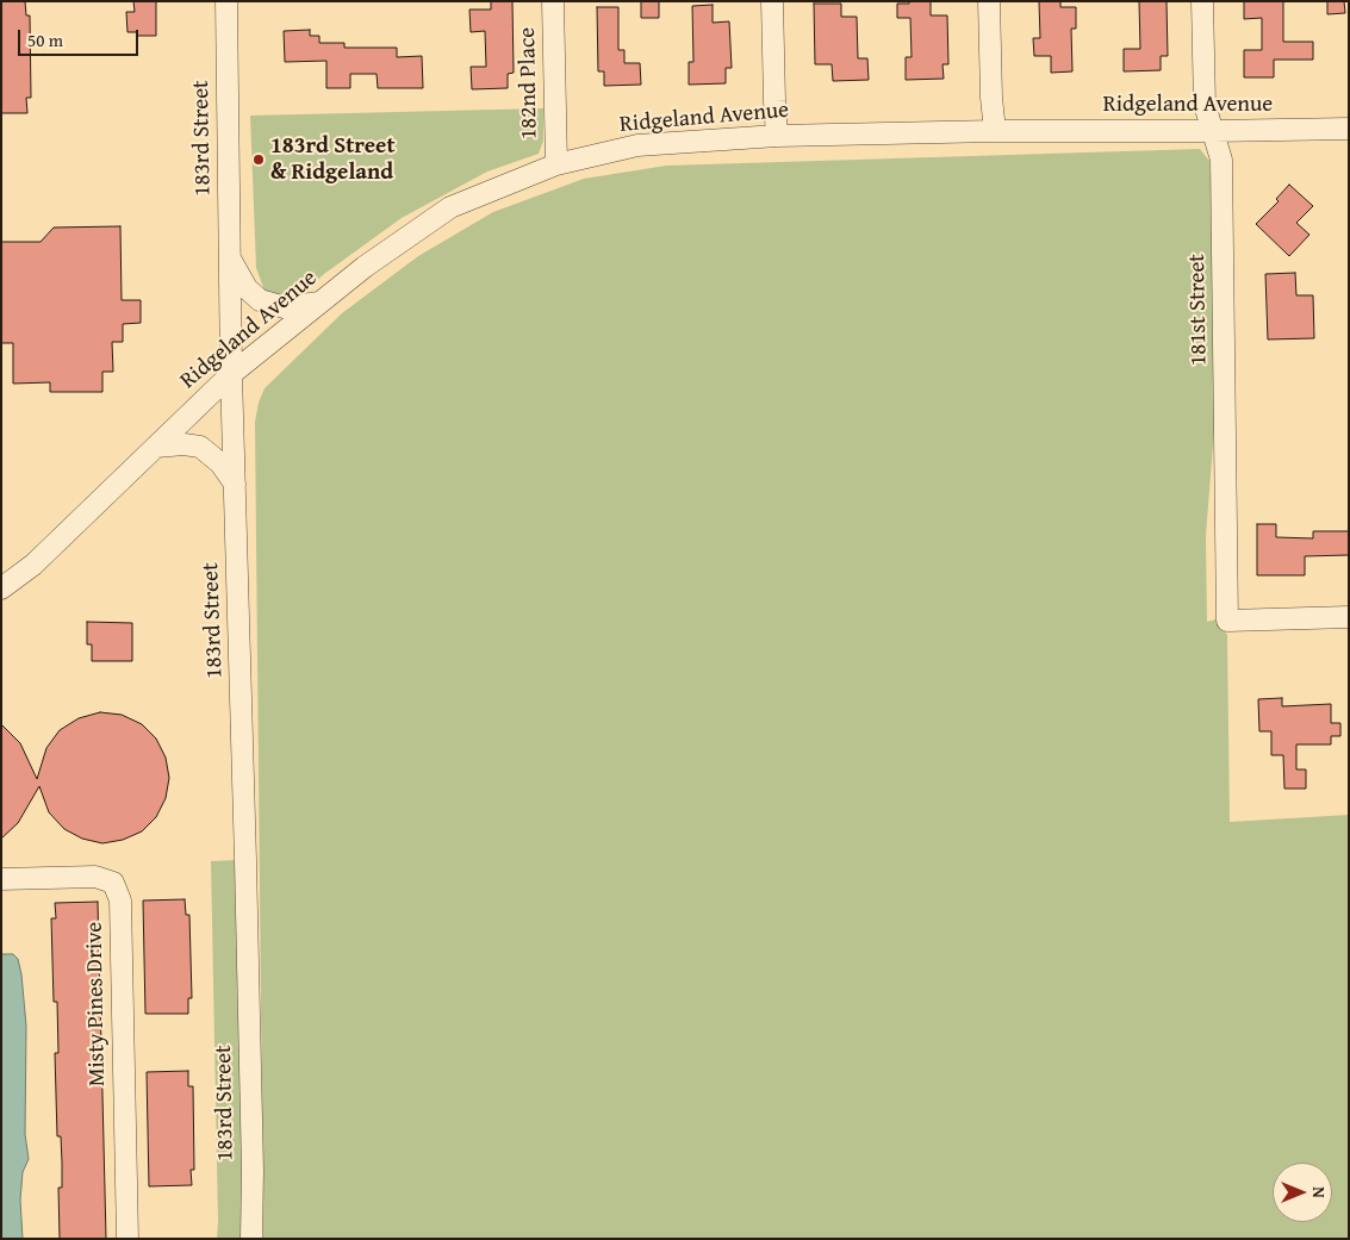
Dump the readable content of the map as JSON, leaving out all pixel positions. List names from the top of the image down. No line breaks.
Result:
{"streets":{"street":["182nd Place","Ridgeland Avenue","183rd Street","181st Street","Misty Pines Drive"]},"crossings":[["182nd Place","Ridgeland Avenue"],["Ridgeland Avenue","183rd Street"],["Ridgeland Avenue","181st Street"]],"places":["183rd Street & Ridgeland"],"scale_bar":"50 m","north":"right"}
